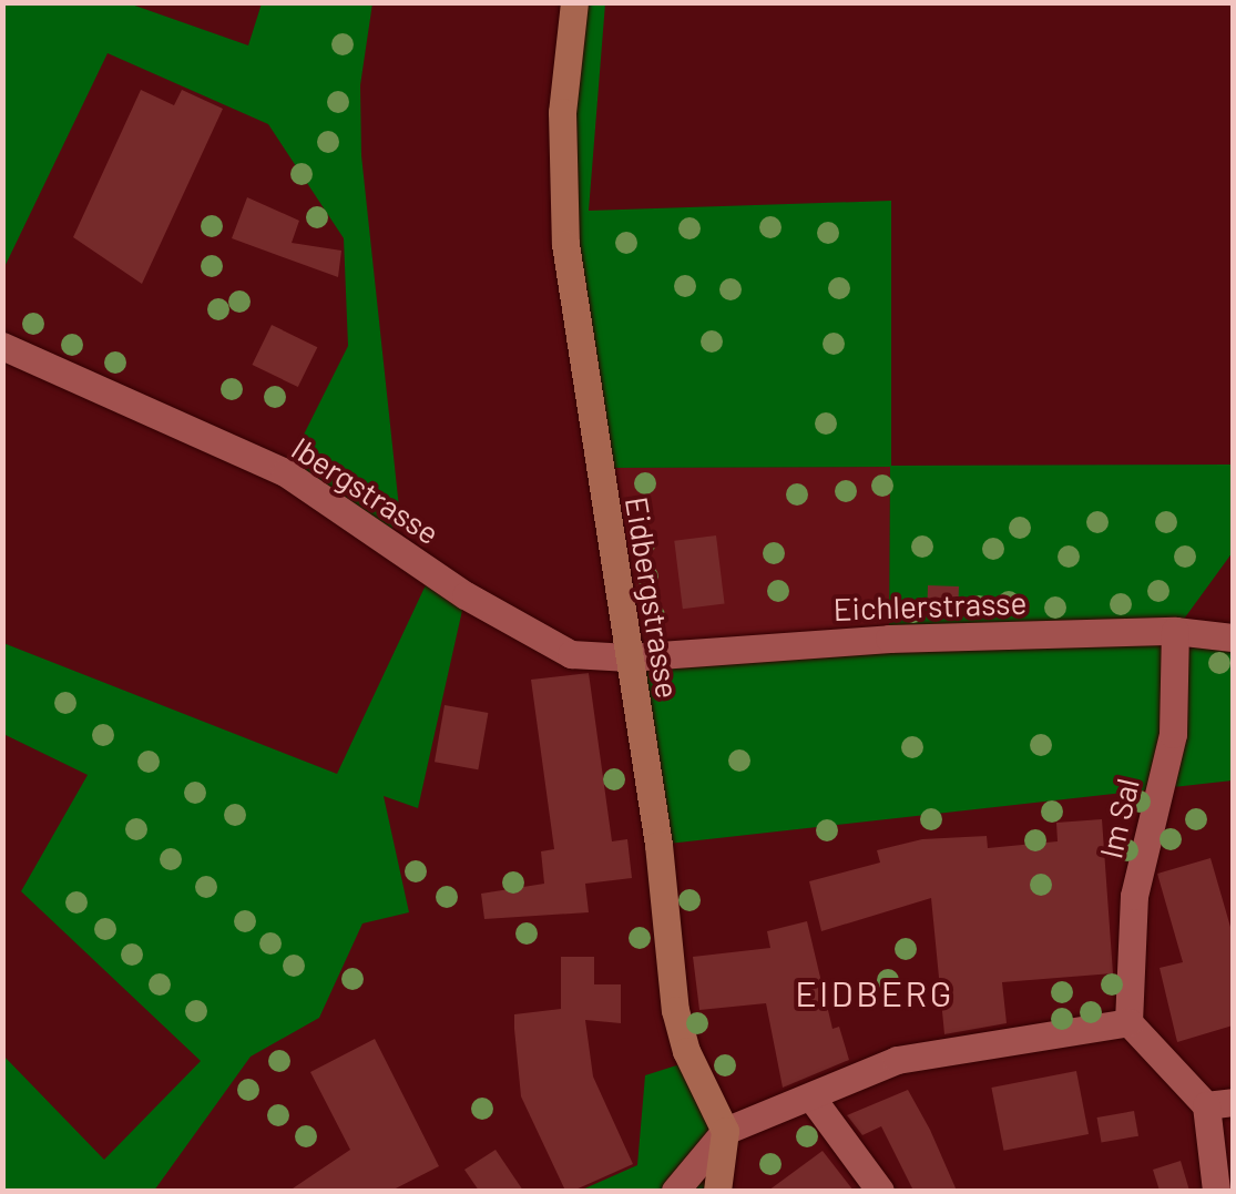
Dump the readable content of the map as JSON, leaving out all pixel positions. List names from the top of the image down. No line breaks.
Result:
{"streets":{"street":["Ibergstrasse","Eidbergstrasse","Eichlerstrasse","Im Sal"]},"crossings":[["Ibergstrasse","Eidbergstrasse"],["Ibergstrasse","Eichlerstrasse"],["Eidbergstrasse","Eichlerstrasse"],["Eichlerstrasse","Im Sal"]],"districts":["EIDBERG"]}
